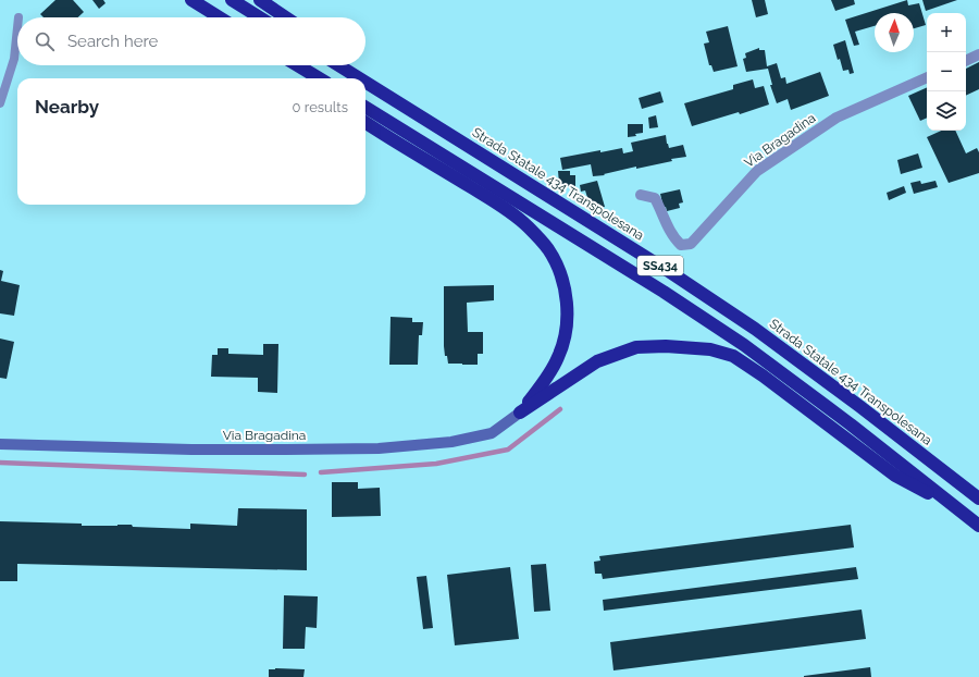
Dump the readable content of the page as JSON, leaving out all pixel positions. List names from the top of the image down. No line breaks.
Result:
{"streets":{"highway":["Strada Statale 434 Transpolesana","SS434"],"main road":["Via Bragadina"]},"north":"top","page":{"map_buttons":["+","−"],"search":"Search here","heading":["Nearby","0 results"]}}
